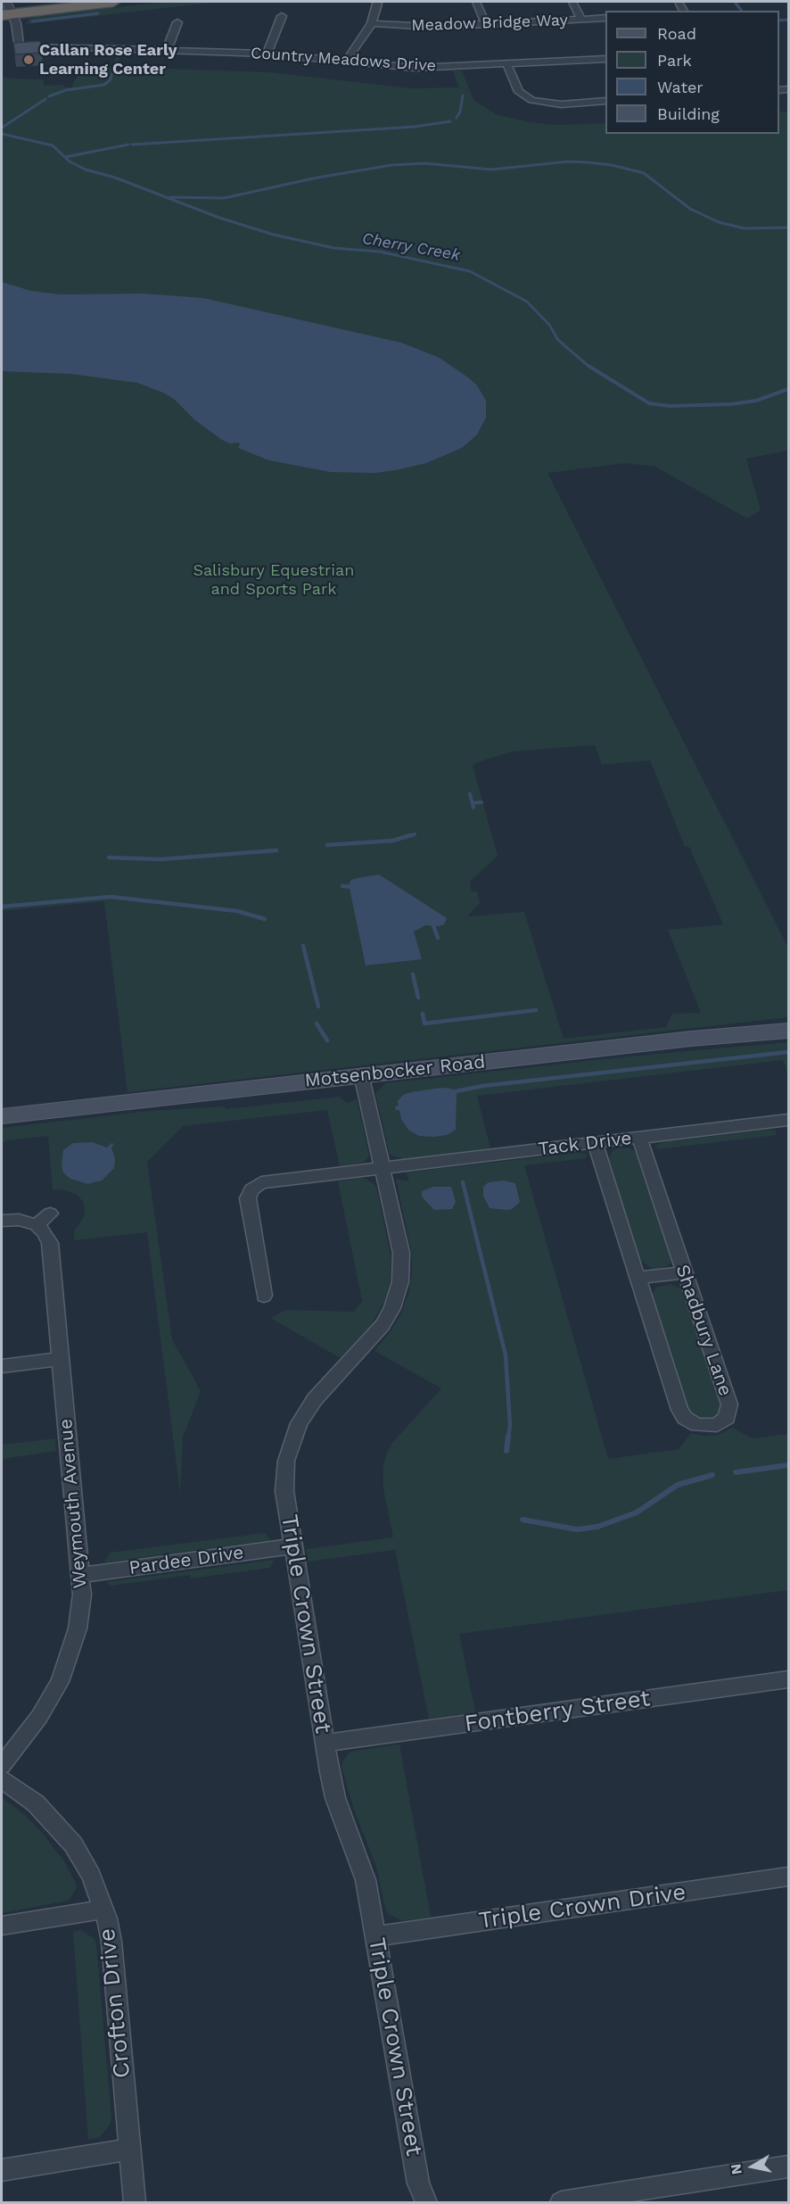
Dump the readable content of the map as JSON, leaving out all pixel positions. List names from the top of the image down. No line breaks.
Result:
{"streets":{"main road":["Motsenbocker Road"],"street":["Meadow Bridge Way","Country Meadows Drive","Tack Drive","Shadbury Lane","Weymouth Avenue","Pardee Drive","Triple Crown Street","Fontberry Street","Triple Crown Drive","Crofton Drive"]},"crossings":[["Motsenbocker Road","Triple Crown Street"],["Tack Drive","Shadbury Lane"],["Tack Drive","Triple Crown Street"],["Weymouth Avenue","Pardee Drive"],["Pardee Drive","Triple Crown Street"],["Triple Crown Street","Fontberry Street"],["Triple Crown Street","Triple Crown Drive"]],"water":["Cherry Creek"],"parks":["Salisbury Equestrian and Sports Park"],"places":["Callan Rose Early Learning Center"],"legend":["Road","Park","Water","Building"],"north":"left"}
